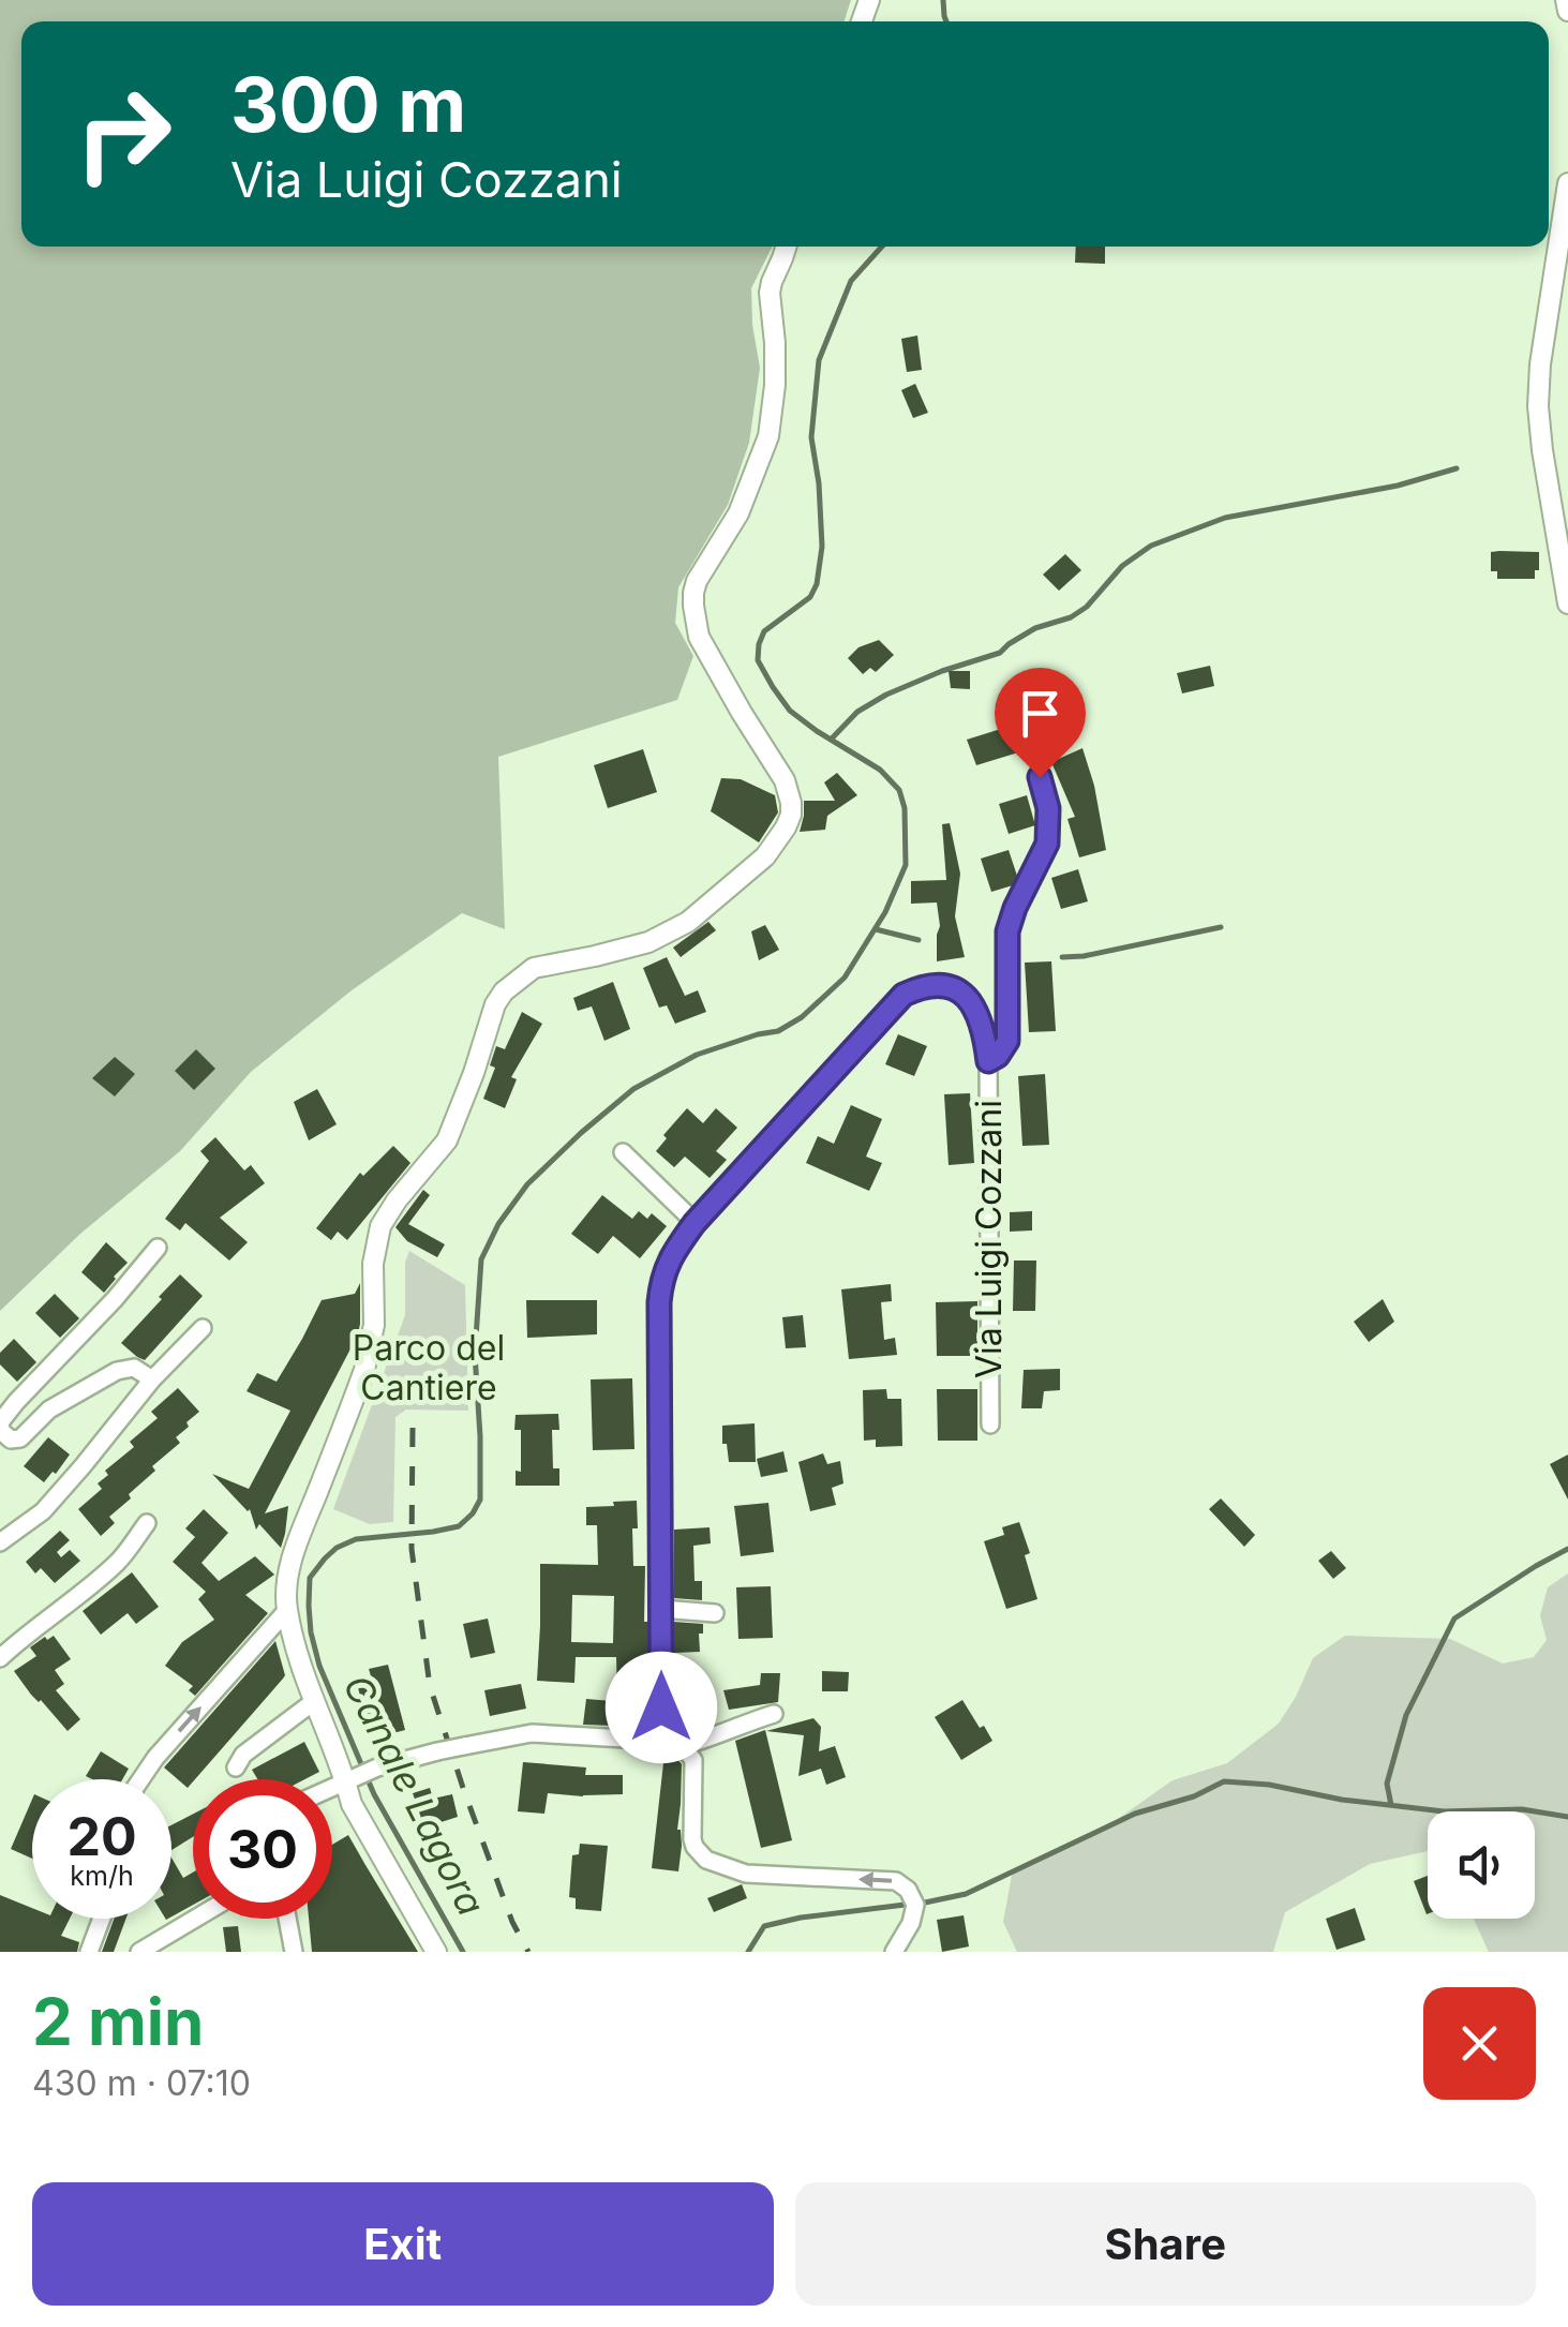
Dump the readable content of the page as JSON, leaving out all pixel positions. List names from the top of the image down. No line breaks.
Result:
{"streets":{"street":["Via Luigi Cozzani"]},"water":["Canale Lagora"],"parks":["Parco del Cantiere"],"page":{"turn":["300 m","Via Luigi Cozzani"],"speed":"20 km/h","limit":"30","heading":["2 min","430 m · 07:10"],"buttons":["Exit","Share"]}}
